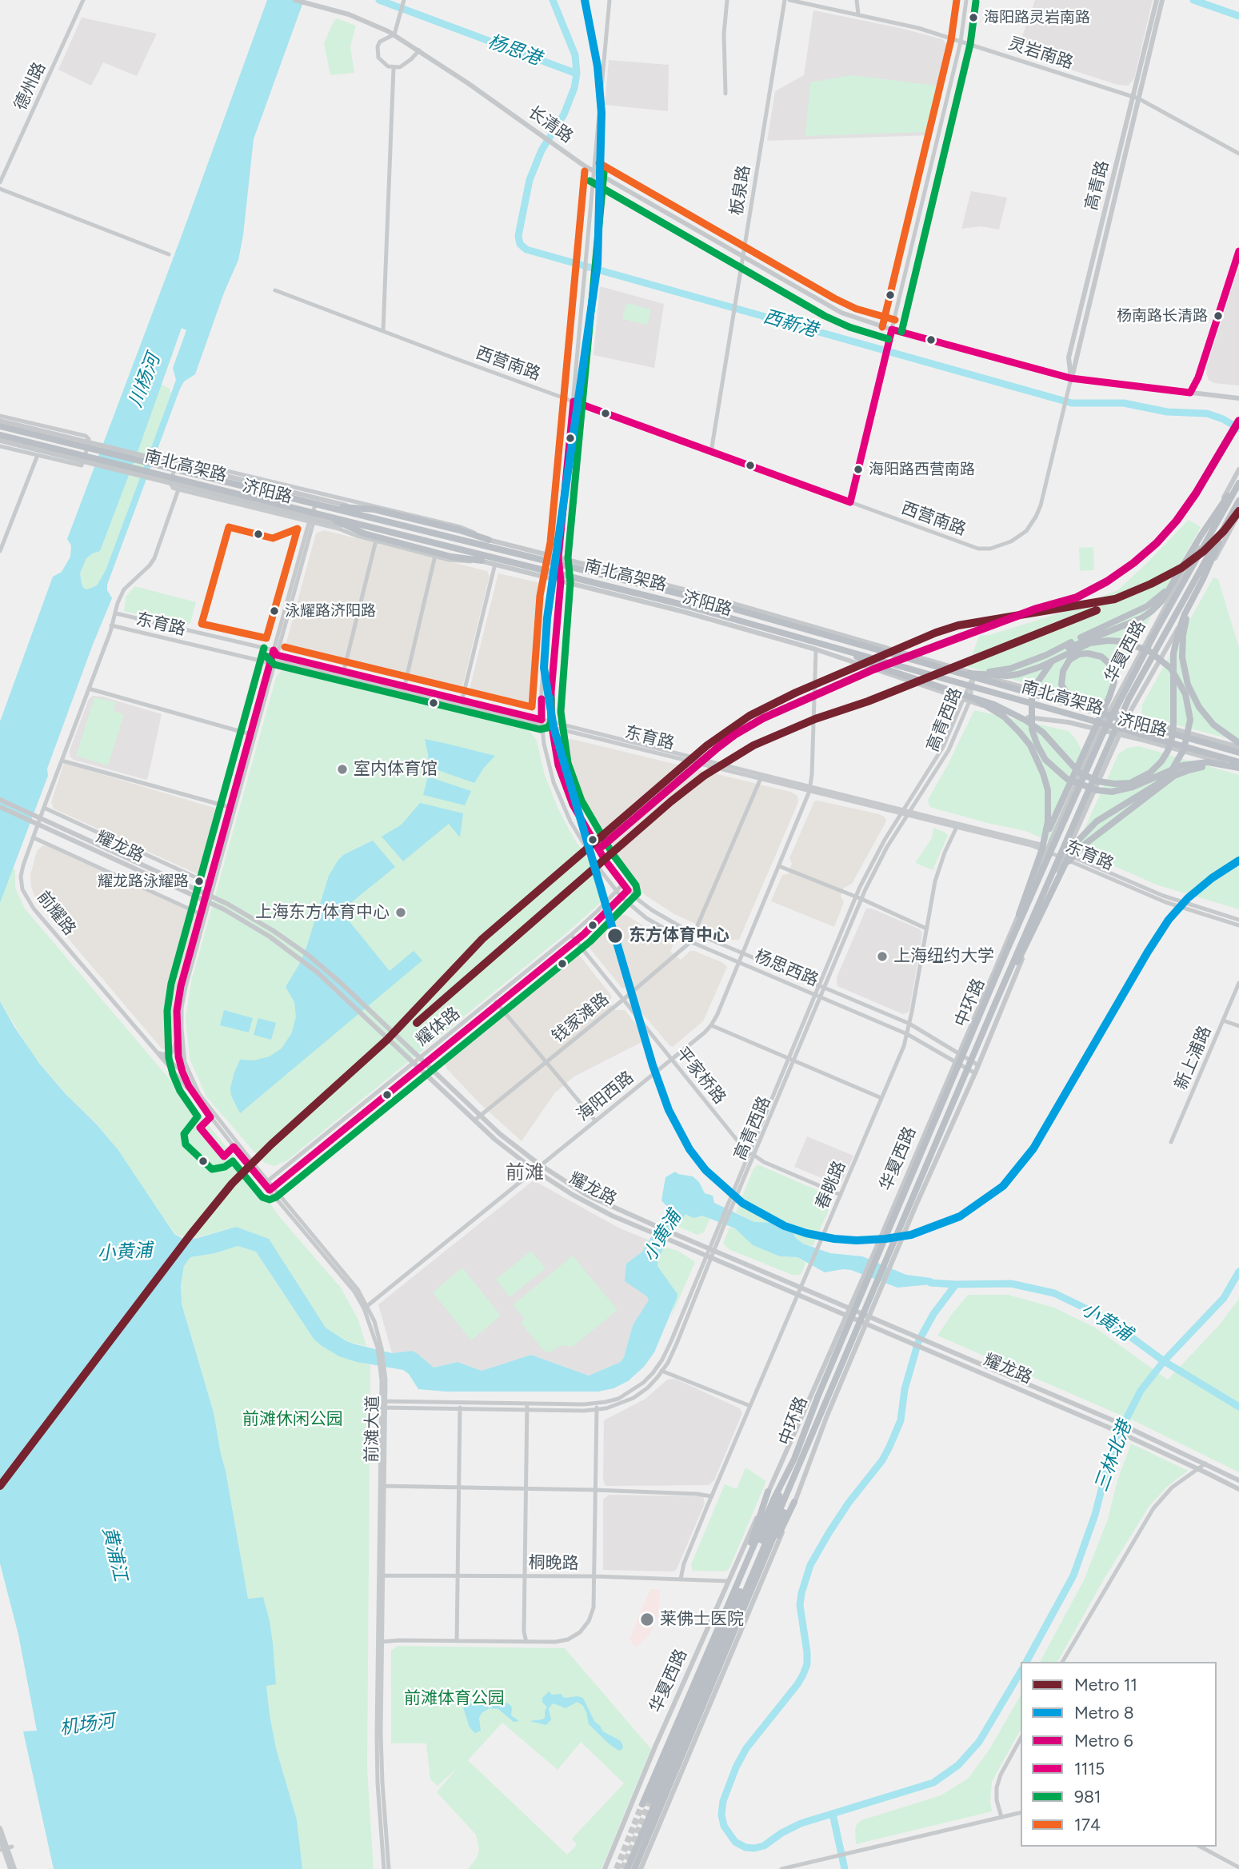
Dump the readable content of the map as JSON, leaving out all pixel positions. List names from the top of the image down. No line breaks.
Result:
{"streets":{"highway":["南北高架路","中环路"],"main road":["长清路","高青路","济阳路","华夏西路","耀龙路"],"street":["灵岩南路","德州路","板泉路","西营南路","东育路","高青西路","前耀路","杨思西路","钱家滩路","耀体路","新上浦路","平家桥路","海阳西路","春眺路","前滩大道","桐晚路"]},"crossings":[["灵岩南路","高青路"],["长清路","高青路"],["长清路","板泉路"],["高青路","西营南路"],["板泉路","西营南路"],["济阳路","华夏西路"],["济阳路","高青西路"],["济阳路","杨思西路"],["济阳路","海阳西路"],["东育路","华夏西路"],["东育路","高青西路"],["东育路","前耀路"],["东育路","杨思西路"],["东育路","钱家滩路"],["东育路","海阳西路"],["东育路","春眺路"],["华夏西路","耀龙路"],["华夏西路","杨思西路"],["华夏西路","桐晚路"],["高青西路","耀龙路"],["高青西路","杨思西路"],["高青西路","平家桥路"],["高青西路","前滩大道"],["耀龙路","钱家滩路"],["耀龙路","耀体路"],["耀龙路","海阳西路"],["耀龙路","春眺路"],["前耀路","前滩大道"],["杨思西路","钱家滩路"],["杨思西路","耀体路"],["杨思西路","海阳西路"],["杨思西路","春眺路"],["钱家滩路","平家桥路"],["耀体路","平家桥路"],["耀体路","前滩大道"],["平家桥路","海阳西路"],["平家桥路","春眺路"],["海阳西路","前滩大道"],["春眺路","桐晚路"],["前滩大道","桐晚路"]],"districts":["前滩"],"water":["杨思港","西新港","川杨河","小黄浦","三林北港","黄浦江","机场河"],"parks":["前滩休闲公园","前滩体育公园"],"places":["海阳路灵岩南路","杨南路长清路","海阳路西营南路","泳耀路济阳路","室内体育馆","耀龙路泳耀路","上海东方体育中心","东方体育中心","上海纽约大学","莱佛士医院"],"lines":["metro line 8","transit line 174","transit line 981","transit line 1115","metro line 6","metro line 11"],"legend":["Metro 11","Metro 8","Metro 6","1115","981","174"]}
